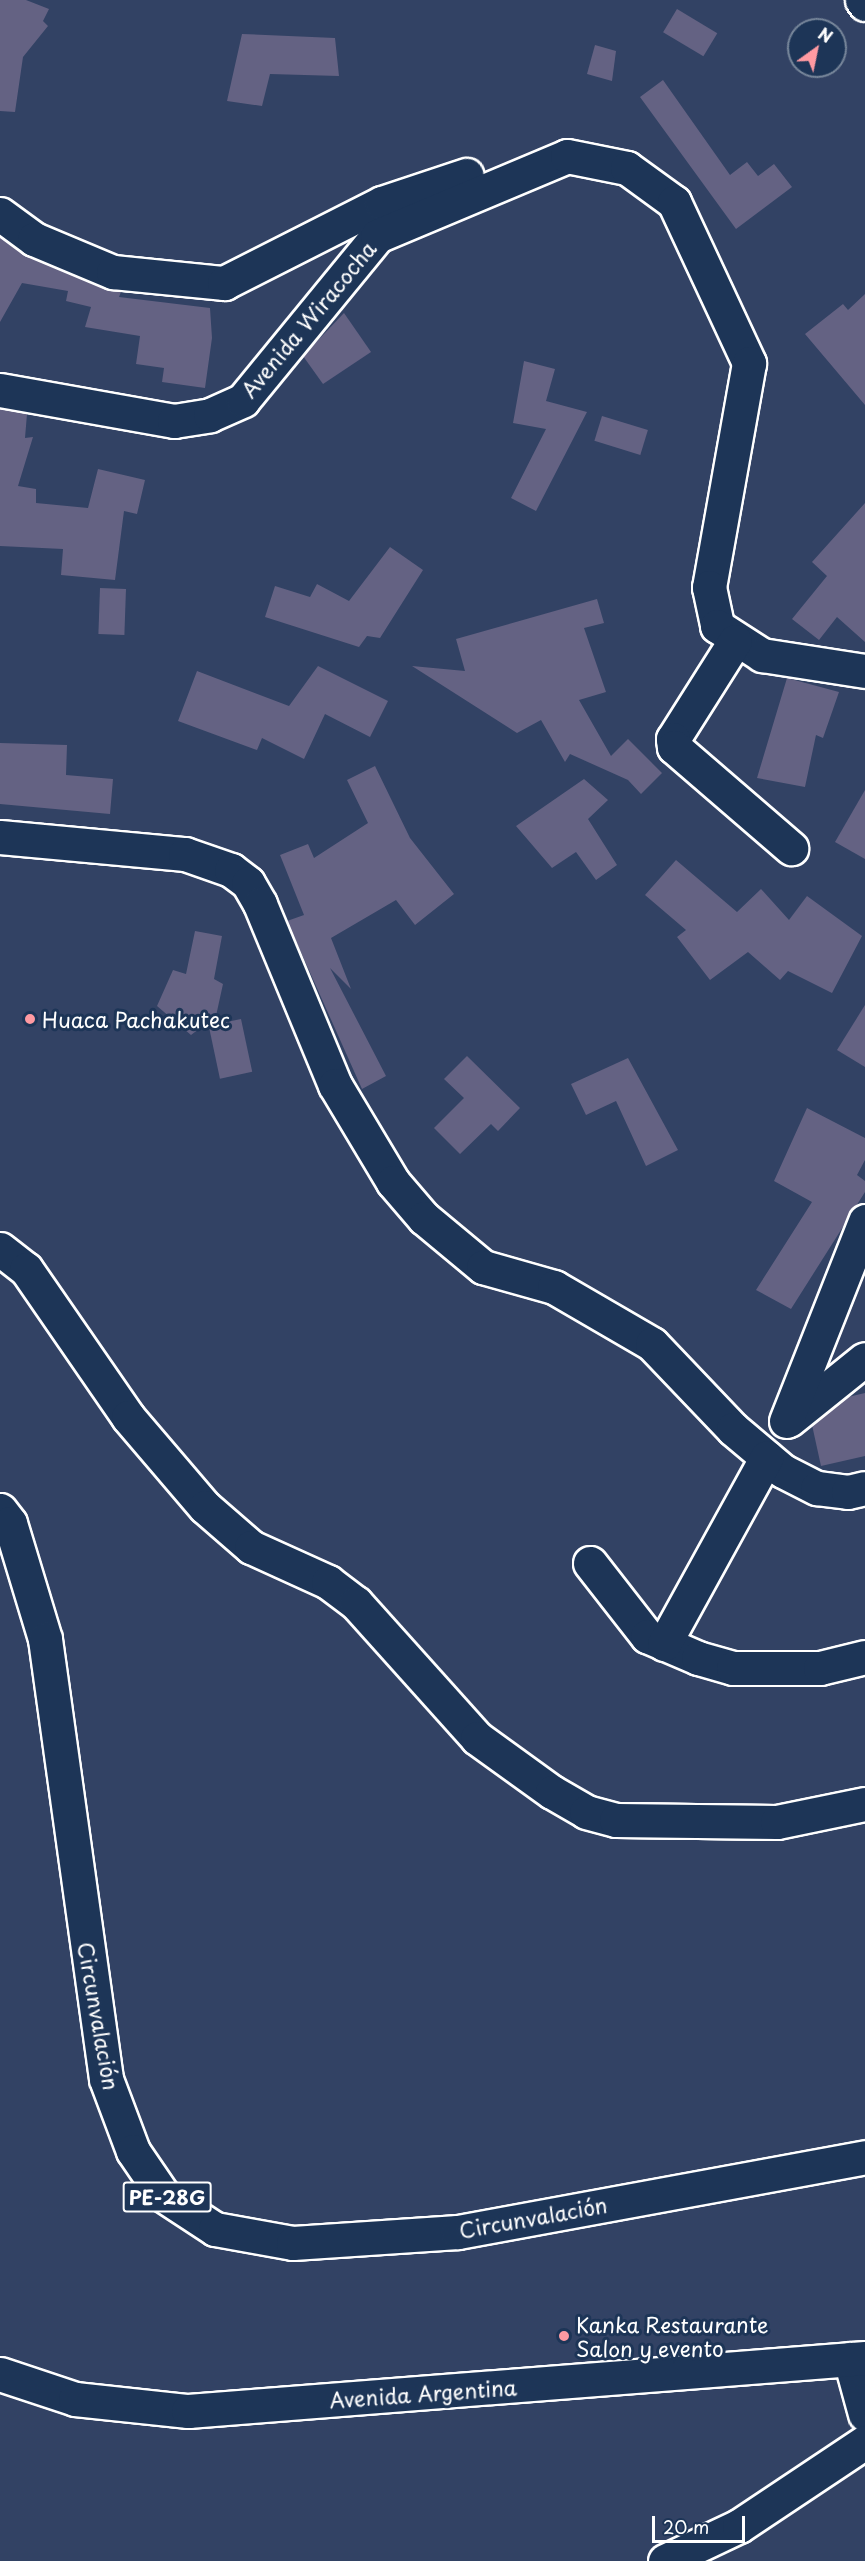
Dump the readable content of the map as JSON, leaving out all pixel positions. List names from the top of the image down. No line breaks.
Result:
{"streets":{"main road":["Avenida Wiracocha","Circunvalación","PE-28G","Avenida Argentina"]},"places":["Huaca Pachakutec","Kanka Restaurante Salon y evento"],"scale_bar":"20 m","north":"top right"}
